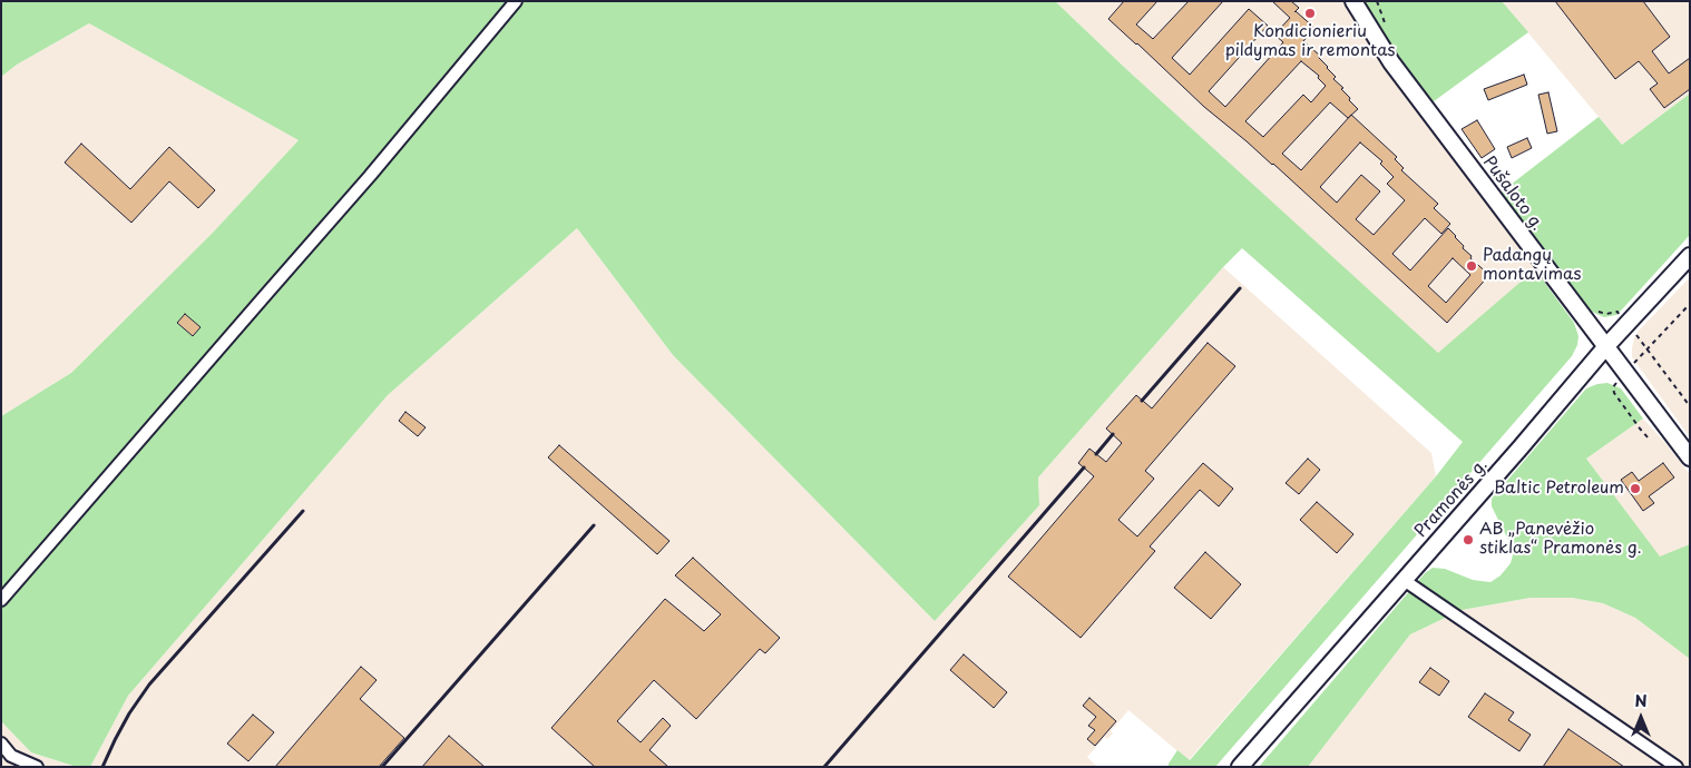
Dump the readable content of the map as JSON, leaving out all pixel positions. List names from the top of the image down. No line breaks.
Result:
{"streets":{"main road":["Pušaloto g.","Pramonės g."]},"crossings":[["Pušaloto g.","Pramonės g."]],"places":["Kondicionieriu pildymas ir remontas","Padangų montavimas","Baltic Petroleum","AB „Panevėžio stiklas“ Pramonės g."],"north":"top"}
